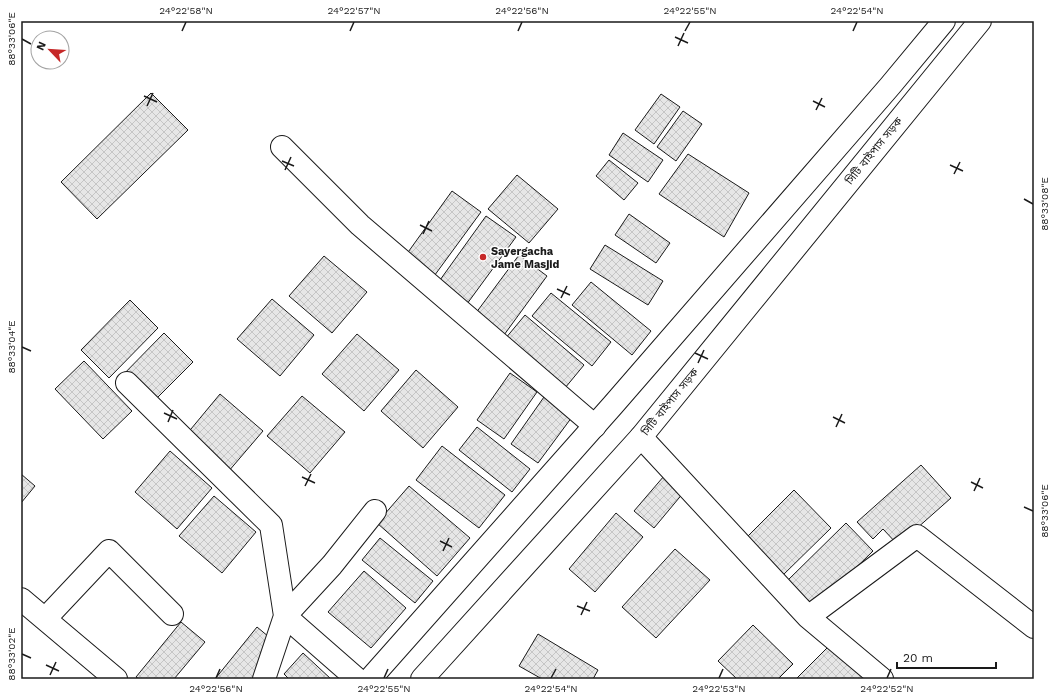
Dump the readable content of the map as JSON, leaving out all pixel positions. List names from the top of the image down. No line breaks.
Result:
{"streets":{"street":["সিটি বাইপাস সড়ক"]},"places":["Sayergacha Jame Masjid"],"scale_bar":"20 m","north":"top left","coordinates":["24°22'58\"N","24°22'57\"N","24°22'56\"N","24°22'55\"N","24°22'54\"N","88°33'06\"E","88°33'08\"E","88°33'04\"E","88°33'02\"E","24°22'53\"N","24°22'52\"N"]}
